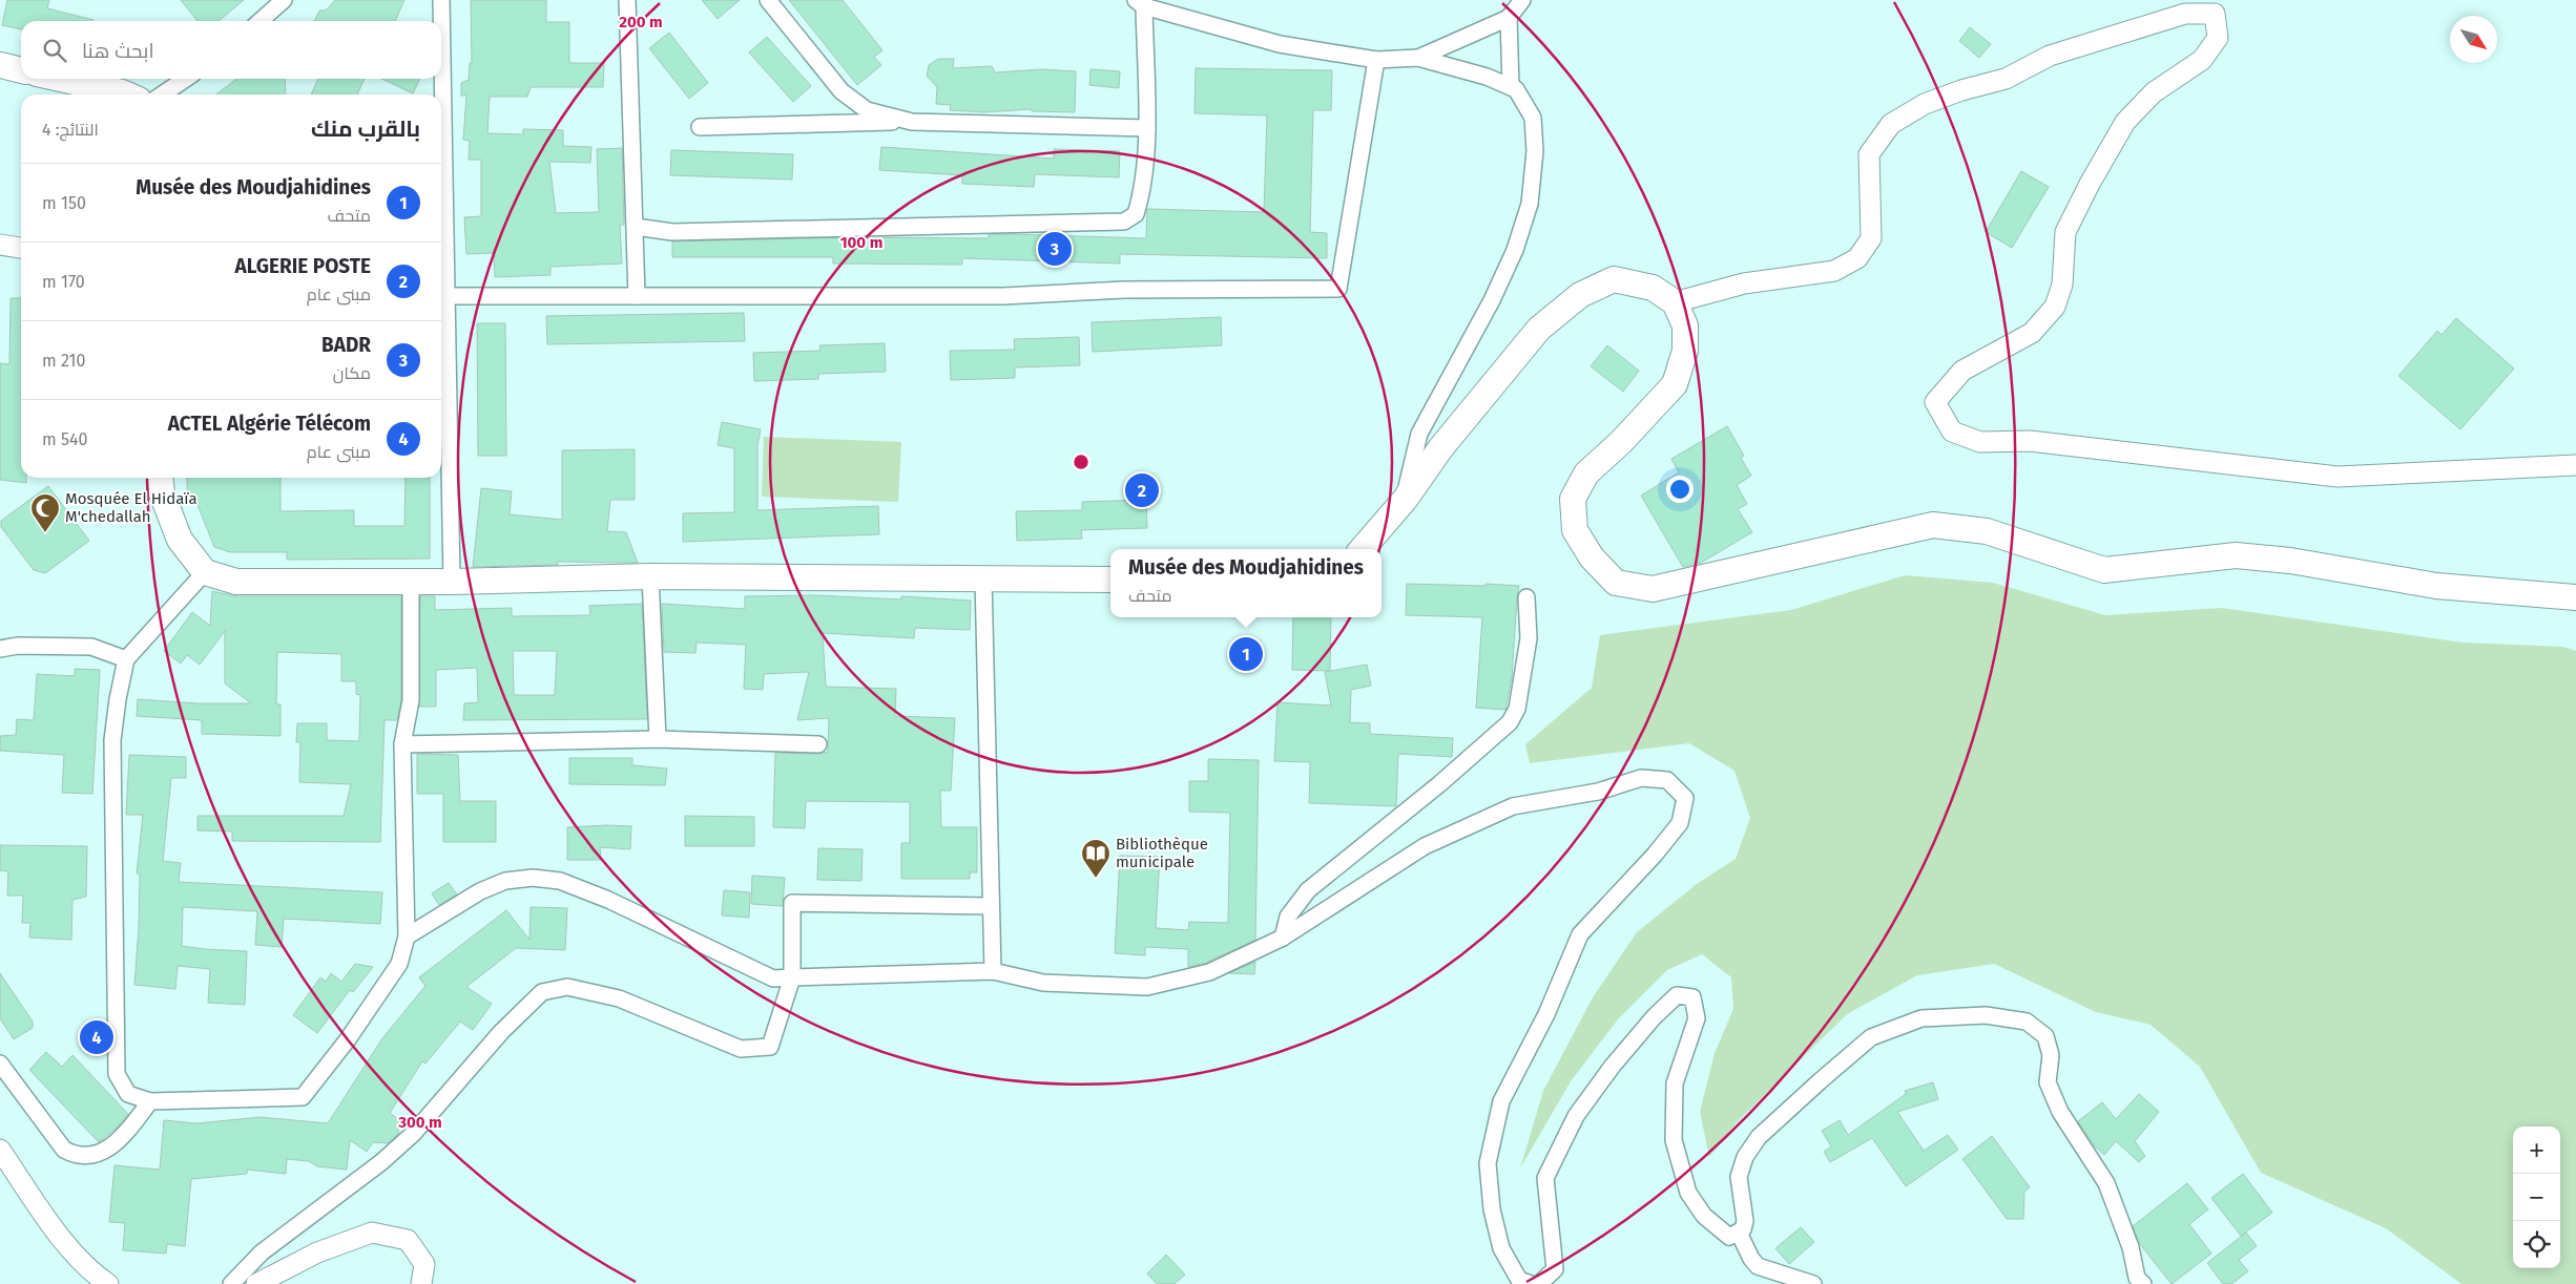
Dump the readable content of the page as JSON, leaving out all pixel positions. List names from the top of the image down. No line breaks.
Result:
{"places":{"mosque":["Mosquée El Hidaïa M'chedallah"],"library":["Bibliothèque municipale"]},"north":"bottom right","page":{"search":"ابحث هنا","heading":["بالقرب منك","النتائج: 4"],"list":[{"mark":"1","name":"Musée des Moudjahidines","note":"متحف","value":"150 m"},{"mark":"2","name":"ALGERIE POSTE","note":"مبنى عام","value":"170 m"},{"mark":"3","name":"BADR","note":"مكان","value":"210 m"},{"mark":"4","name":"ACTEL Algérie Télécom","note":"مبنى عام","value":"540 m"}],"pins":["3","2","1","4"],"popup":["Musée des Moudjahidines","متحف"],"map_buttons":["+","−"]},"rings":["200 m","100 m","300 m"]}
